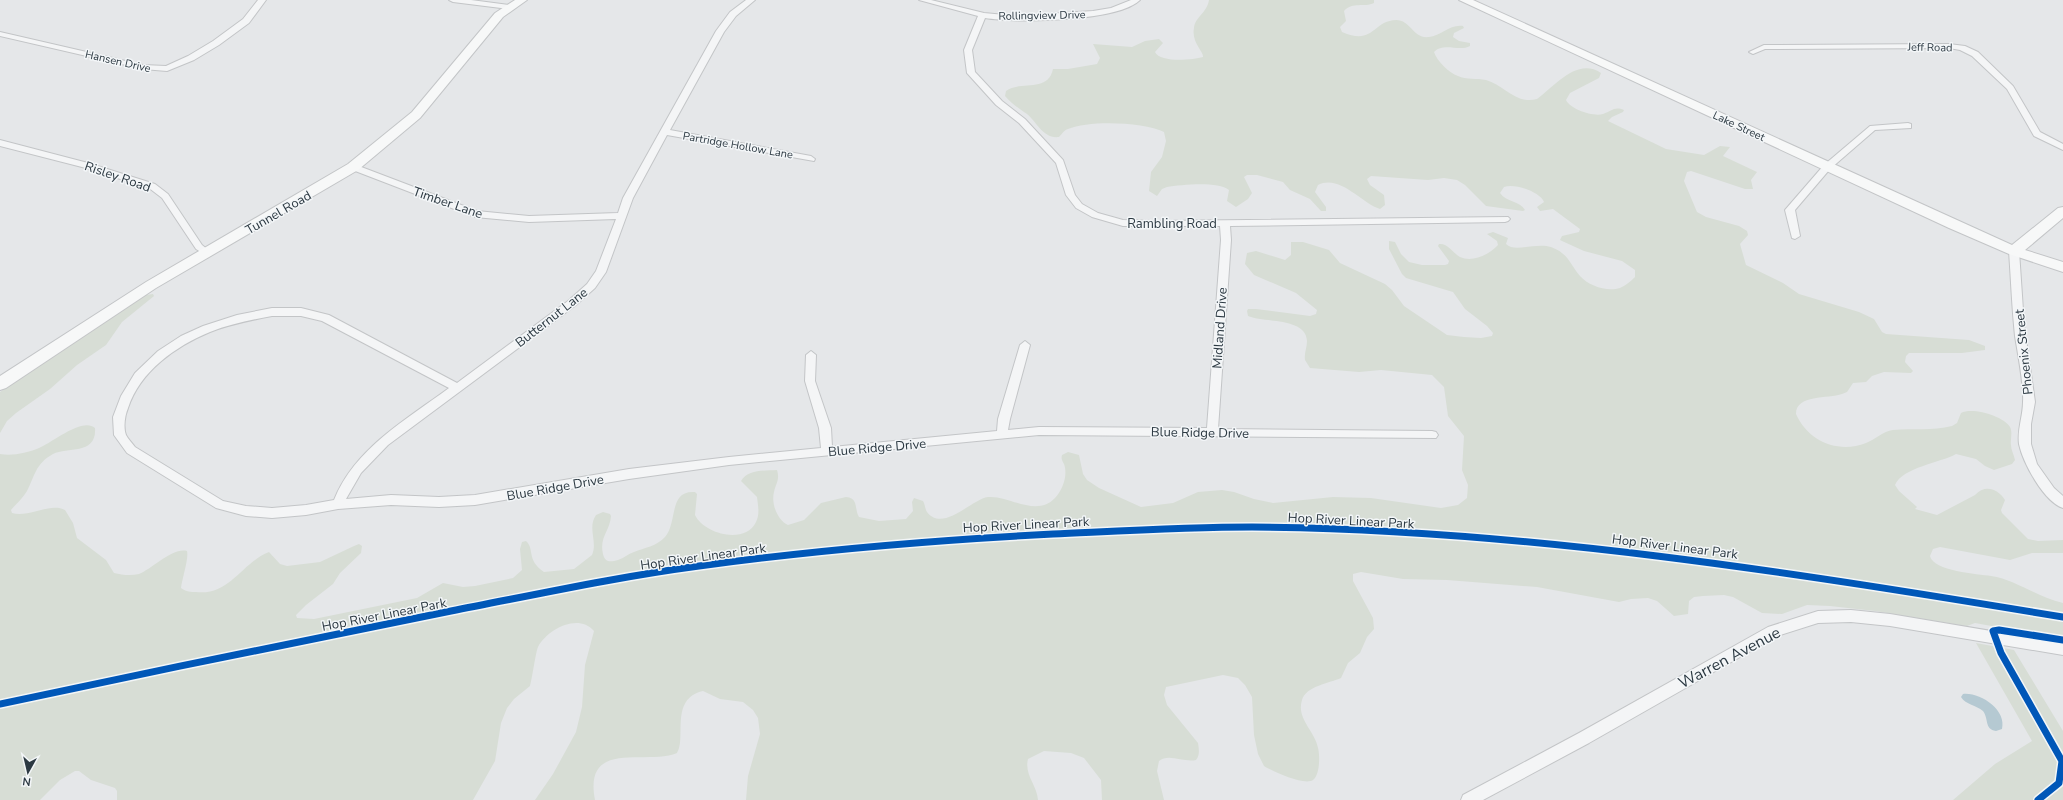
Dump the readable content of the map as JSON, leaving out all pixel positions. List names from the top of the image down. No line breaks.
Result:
{"streets":{"street":["Rollingview Drive","Jeff Road","Hansen Drive","Lake Street","Partridge Hollow Lane","Risley Road","Timber Lane","Tunnel Road","Rambling Road","Butternut Lane","Midland Drive","Phoenix Street","Blue Ridge Drive","Warren Avenue"],"cycle path":["Hop River Linear Park"]},"crossings":[["Rollingview Drive","Rambling Road"],["Lake Street","Phoenix Street"],["Partridge Hollow Lane","Butternut Lane"],["Risley Road","Tunnel Road"],["Timber Lane","Tunnel Road"],["Timber Lane","Butternut Lane"],["Rambling Road","Midland Drive"],["Butternut Lane","Blue Ridge Drive"],["Midland Drive","Blue Ridge Drive"]],"north":"bottom"}
